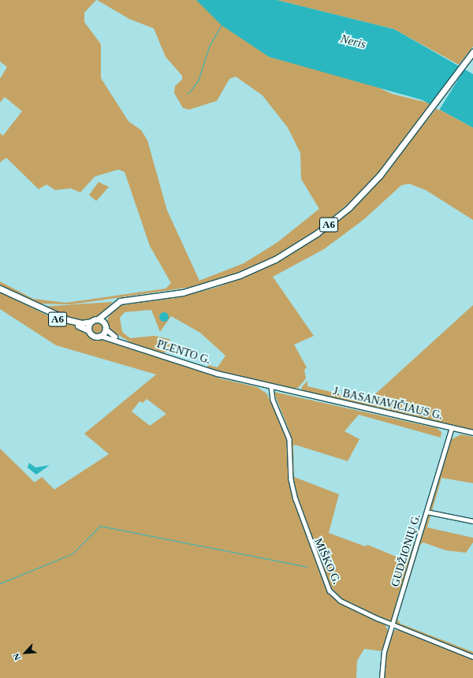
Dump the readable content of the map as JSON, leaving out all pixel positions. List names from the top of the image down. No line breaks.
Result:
{"streets":{"highway":["A6"],"main road":["PLENTO G.","J. BASANAVIČIAUS G."],"street":["GUDŽIONIŲ G.","MIŠKO G."]},"crossings":[["A6","PLENTO G."],["PLENTO G.","J. BASANAVIČIAUS G."],["PLENTO G.","MIŠKO G."],["J. BASANAVIČIAUS G.","GUDŽIONIŲ G."],["J. BASANAVIČIAUS G.","MIŠKO G."],["GUDŽIONIŲ G.","MIŠKO G."]],"water":["Neris"],"north":"bottom left"}
